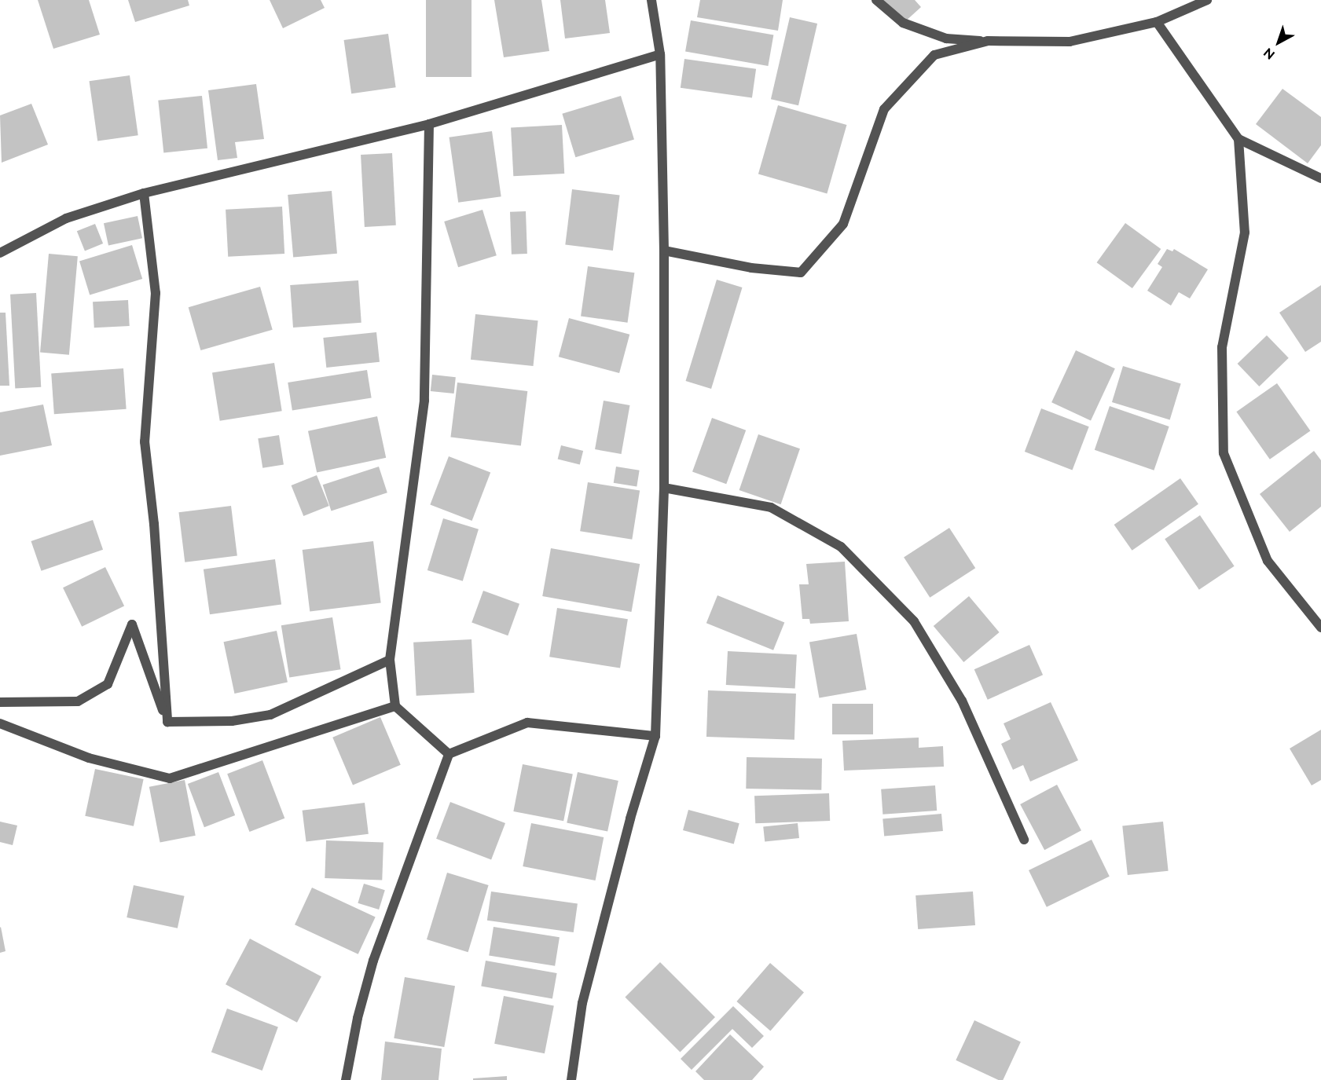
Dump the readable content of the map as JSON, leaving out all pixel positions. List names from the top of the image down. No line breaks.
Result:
{"north":"bottom left"}
